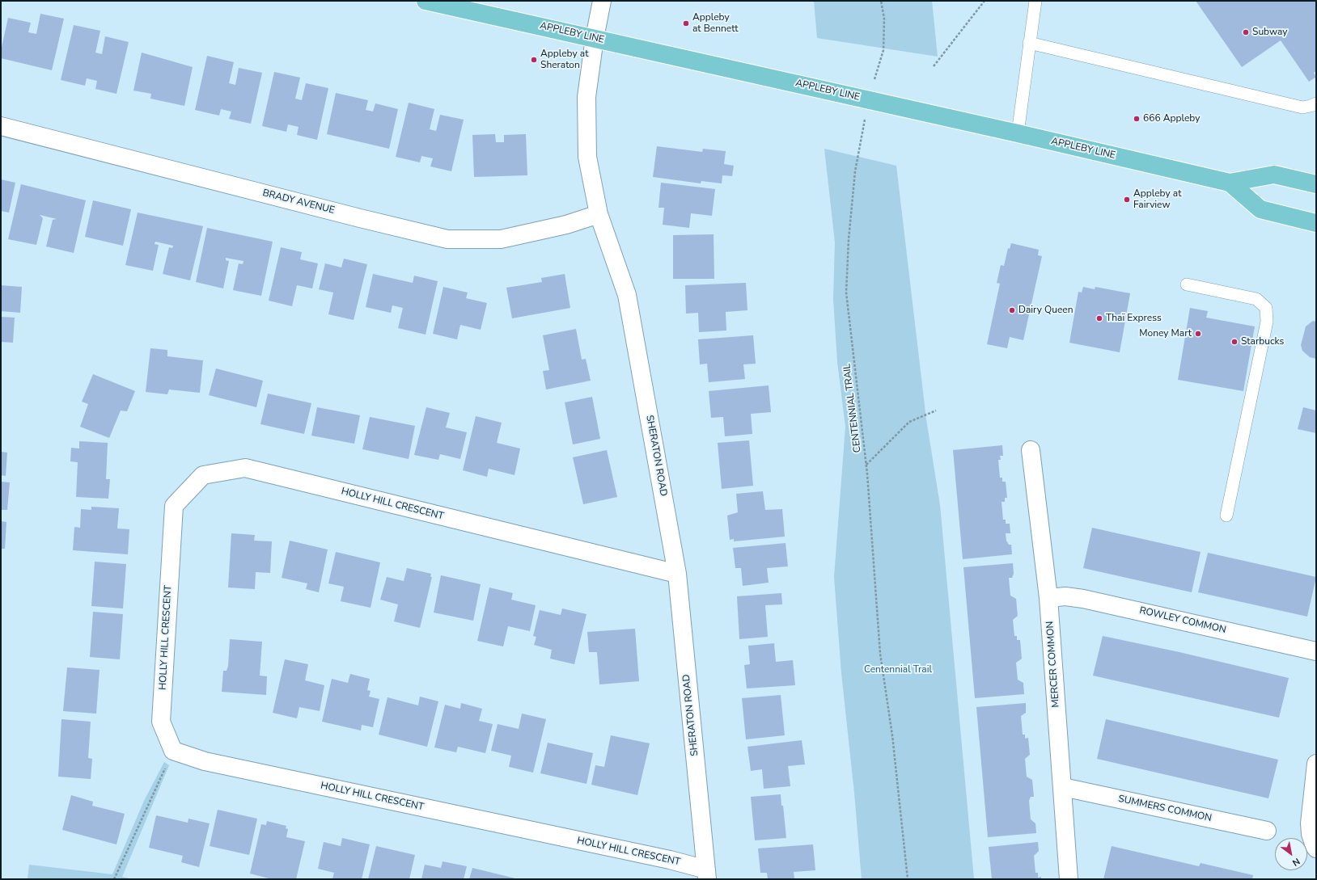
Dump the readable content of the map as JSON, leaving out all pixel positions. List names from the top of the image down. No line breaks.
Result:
{"streets":{"main road":["APPLEBY LINE"],"street":["BRADY AVENUE","SHERATON ROAD","HOLLY HILL CRESCENT","ROWLEY COMMON","MERCER COMMON","SUMMERS COMMON"],"path":["CENTENNIAL TRAIL"]},"crossings":[["APPLEBY LINE","SHERATON ROAD"],["BRADY AVENUE","SHERATON ROAD"],["SHERATON ROAD","HOLLY HILL CRESCENT"],["ROWLEY COMMON","MERCER COMMON"],["MERCER COMMON","SUMMERS COMMON"]],"parks":["Centennial Trail"],"places":["Appleby at Bennett","Subway","Appleby at Sheraton","666 Appleby","Appleby at Fairview","Dairy Queen","Thaï Express","Money Mart","Starbucks"],"north":"bottom right"}
